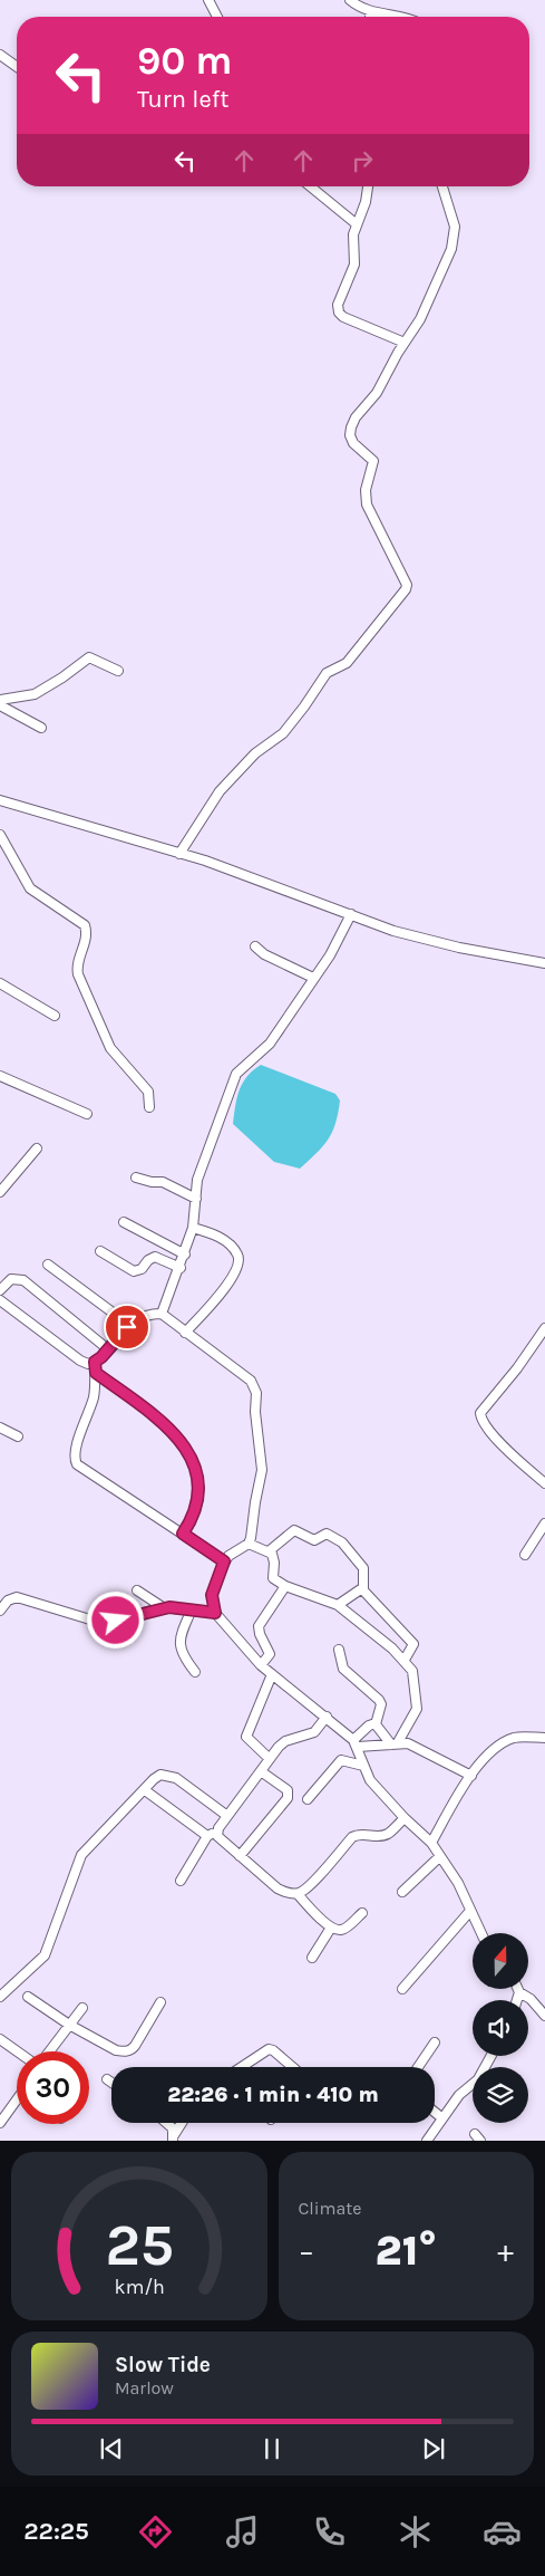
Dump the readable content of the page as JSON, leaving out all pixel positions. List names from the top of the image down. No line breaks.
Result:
{"north":"top","page":{"turn":["90 m","Turn left"],"limit":"30","trip":"22:26 · 1 min · 410 m","tile":"Climate","heat":["−","21°","+"],"song":["Slow Tide","Marlow"],"tabs":"22:25","gauge":["25","km/h"]}}
